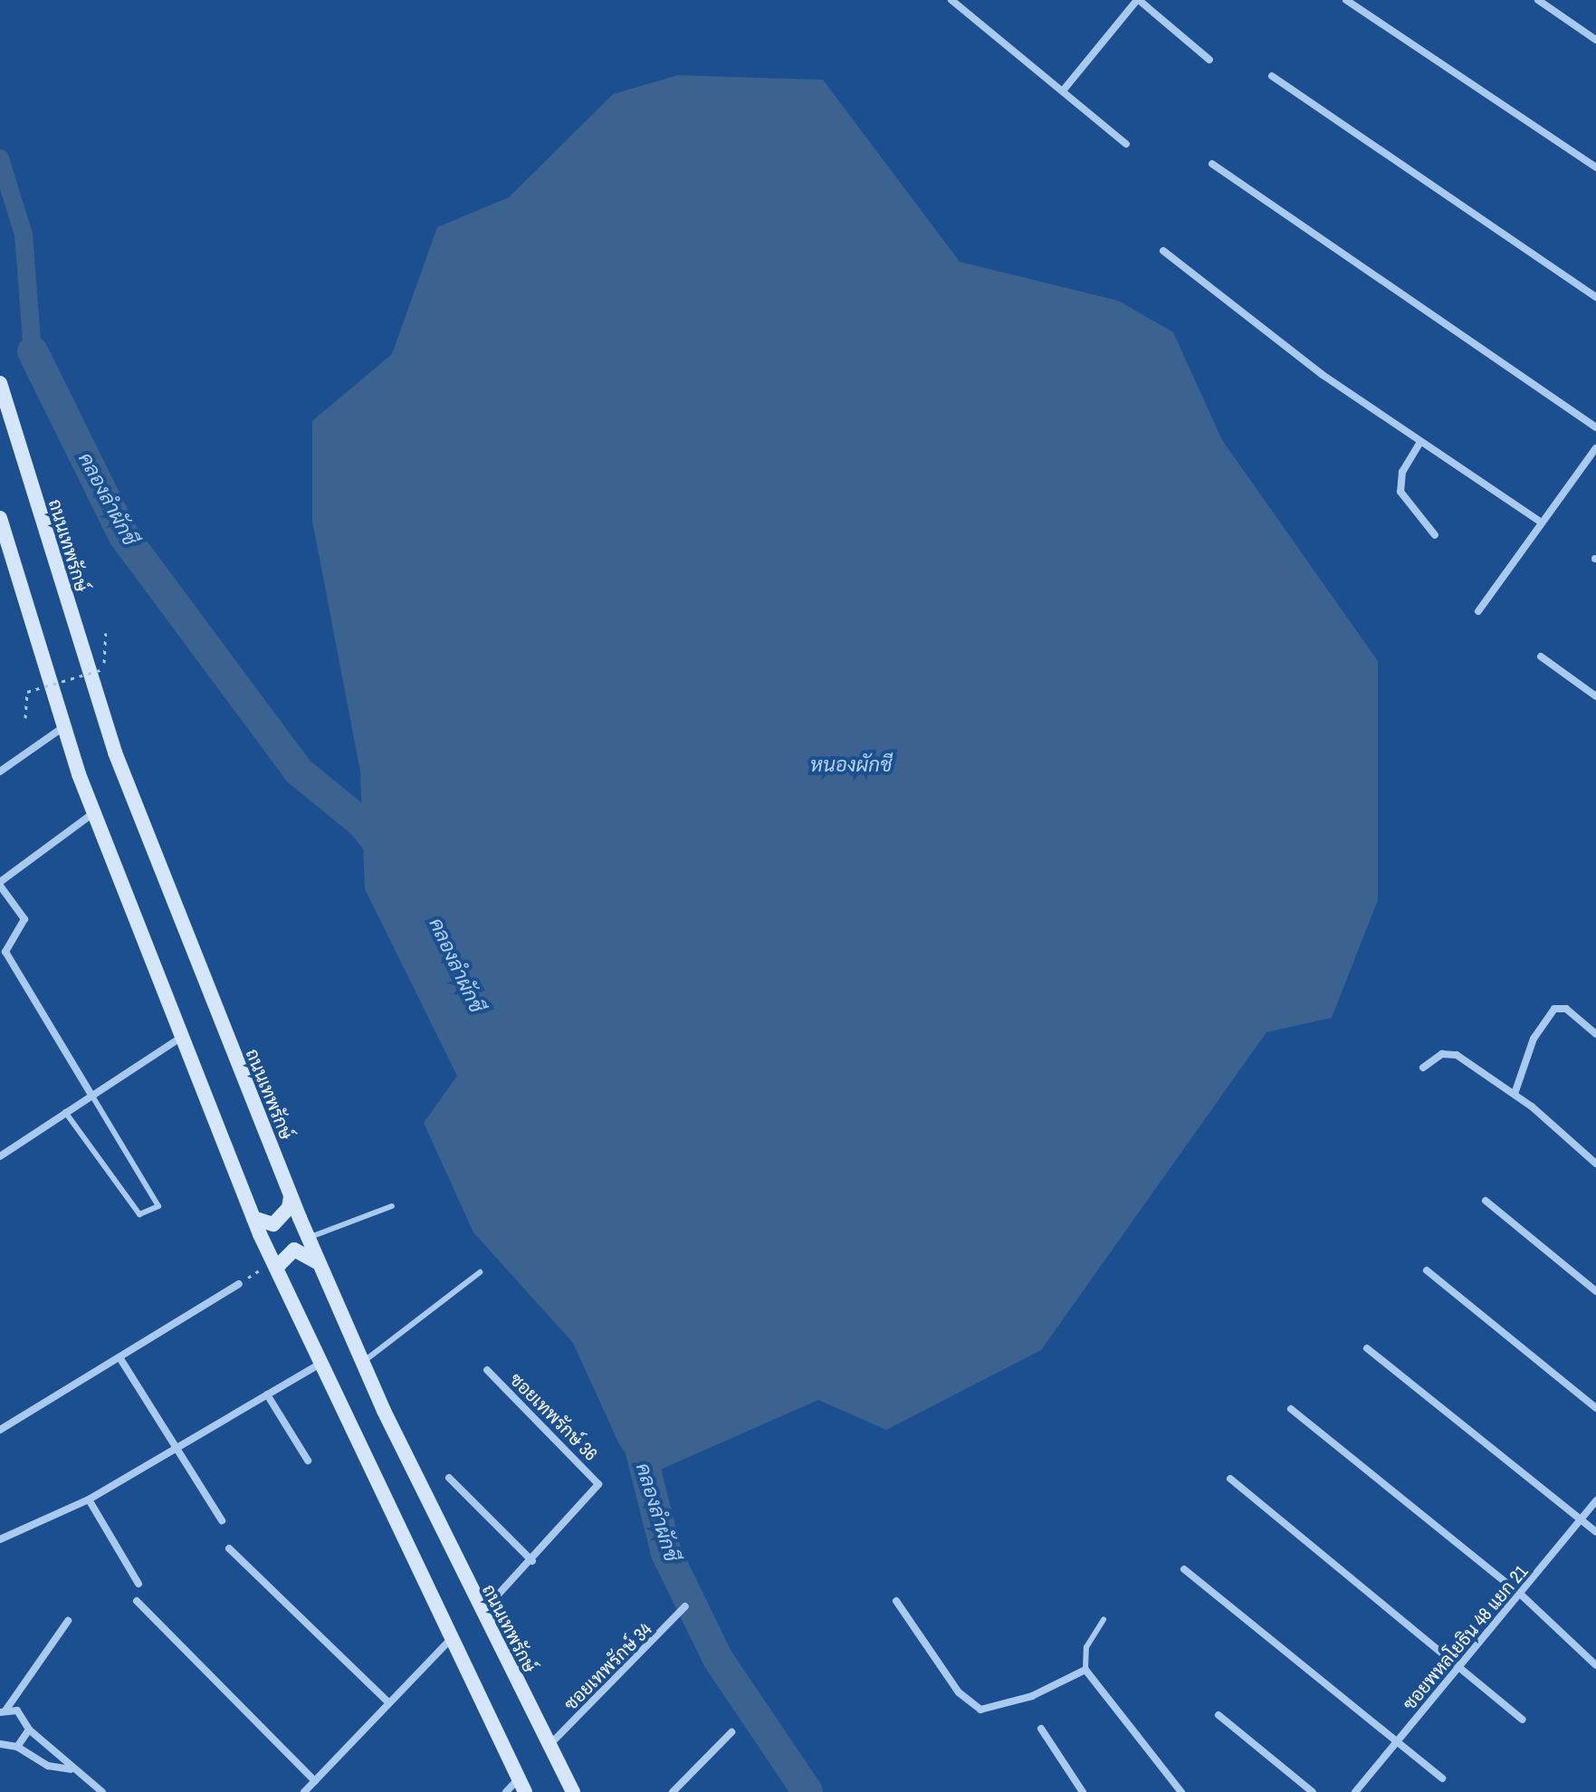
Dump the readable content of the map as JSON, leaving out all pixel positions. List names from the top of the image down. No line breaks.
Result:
{"streets":{"main road":["ถนนเทพรักษ์"],"street":["ซอยเทพรักษ์ 36","ซอยพหลโยธิน 48 แยก 21","ซอยเทพรักษ์ 34"]},"crossings":[["ถนนเทพรักษ์","ซอยเทพรักษ์ 36"],["ถนนเทพรักษ์","ซอยเทพรักษ์ 34"]],"water":["คลองลำผักชี","หนองผักชี"]}
